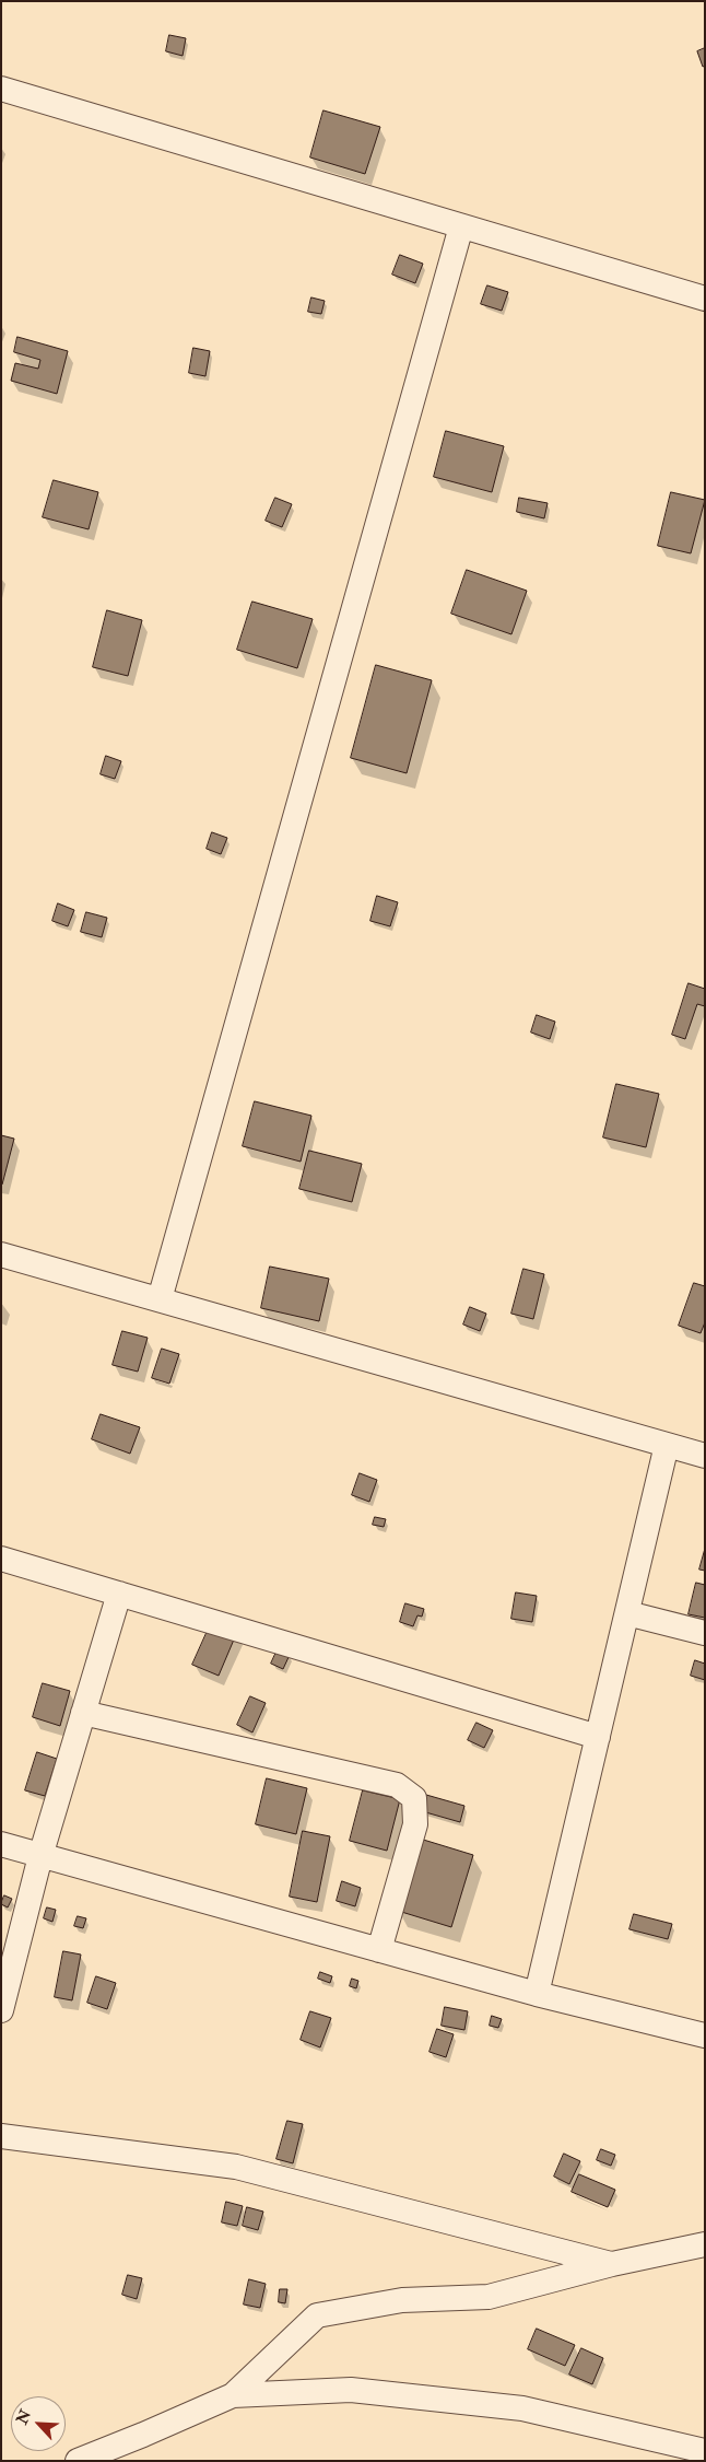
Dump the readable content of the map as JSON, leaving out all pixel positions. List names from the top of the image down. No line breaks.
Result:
{"north":"top left"}
